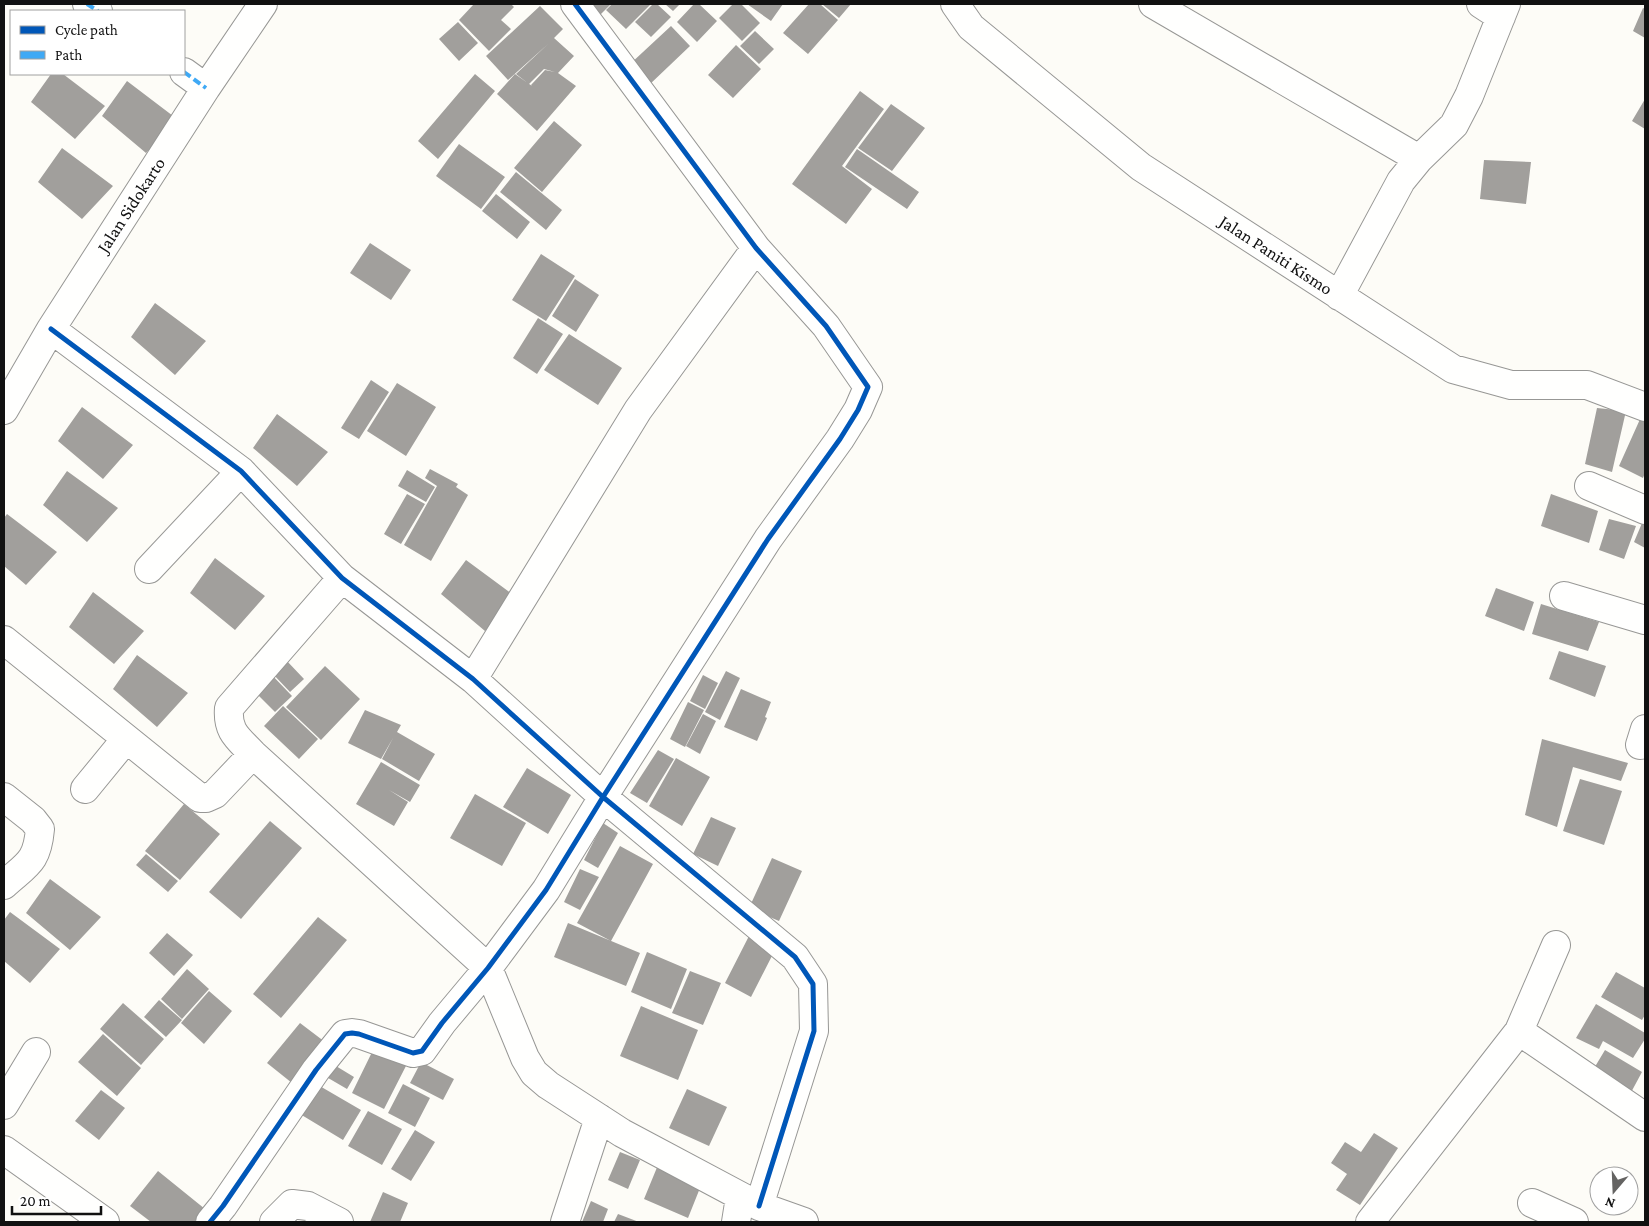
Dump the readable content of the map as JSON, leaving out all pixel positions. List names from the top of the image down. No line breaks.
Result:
{"streets":{"street":["Jalan Sidokarto","Jalan Paniti Kismo"]},"legend":["Cycle path","Path"],"scale_bar":"20 m","north":"bottom"}
